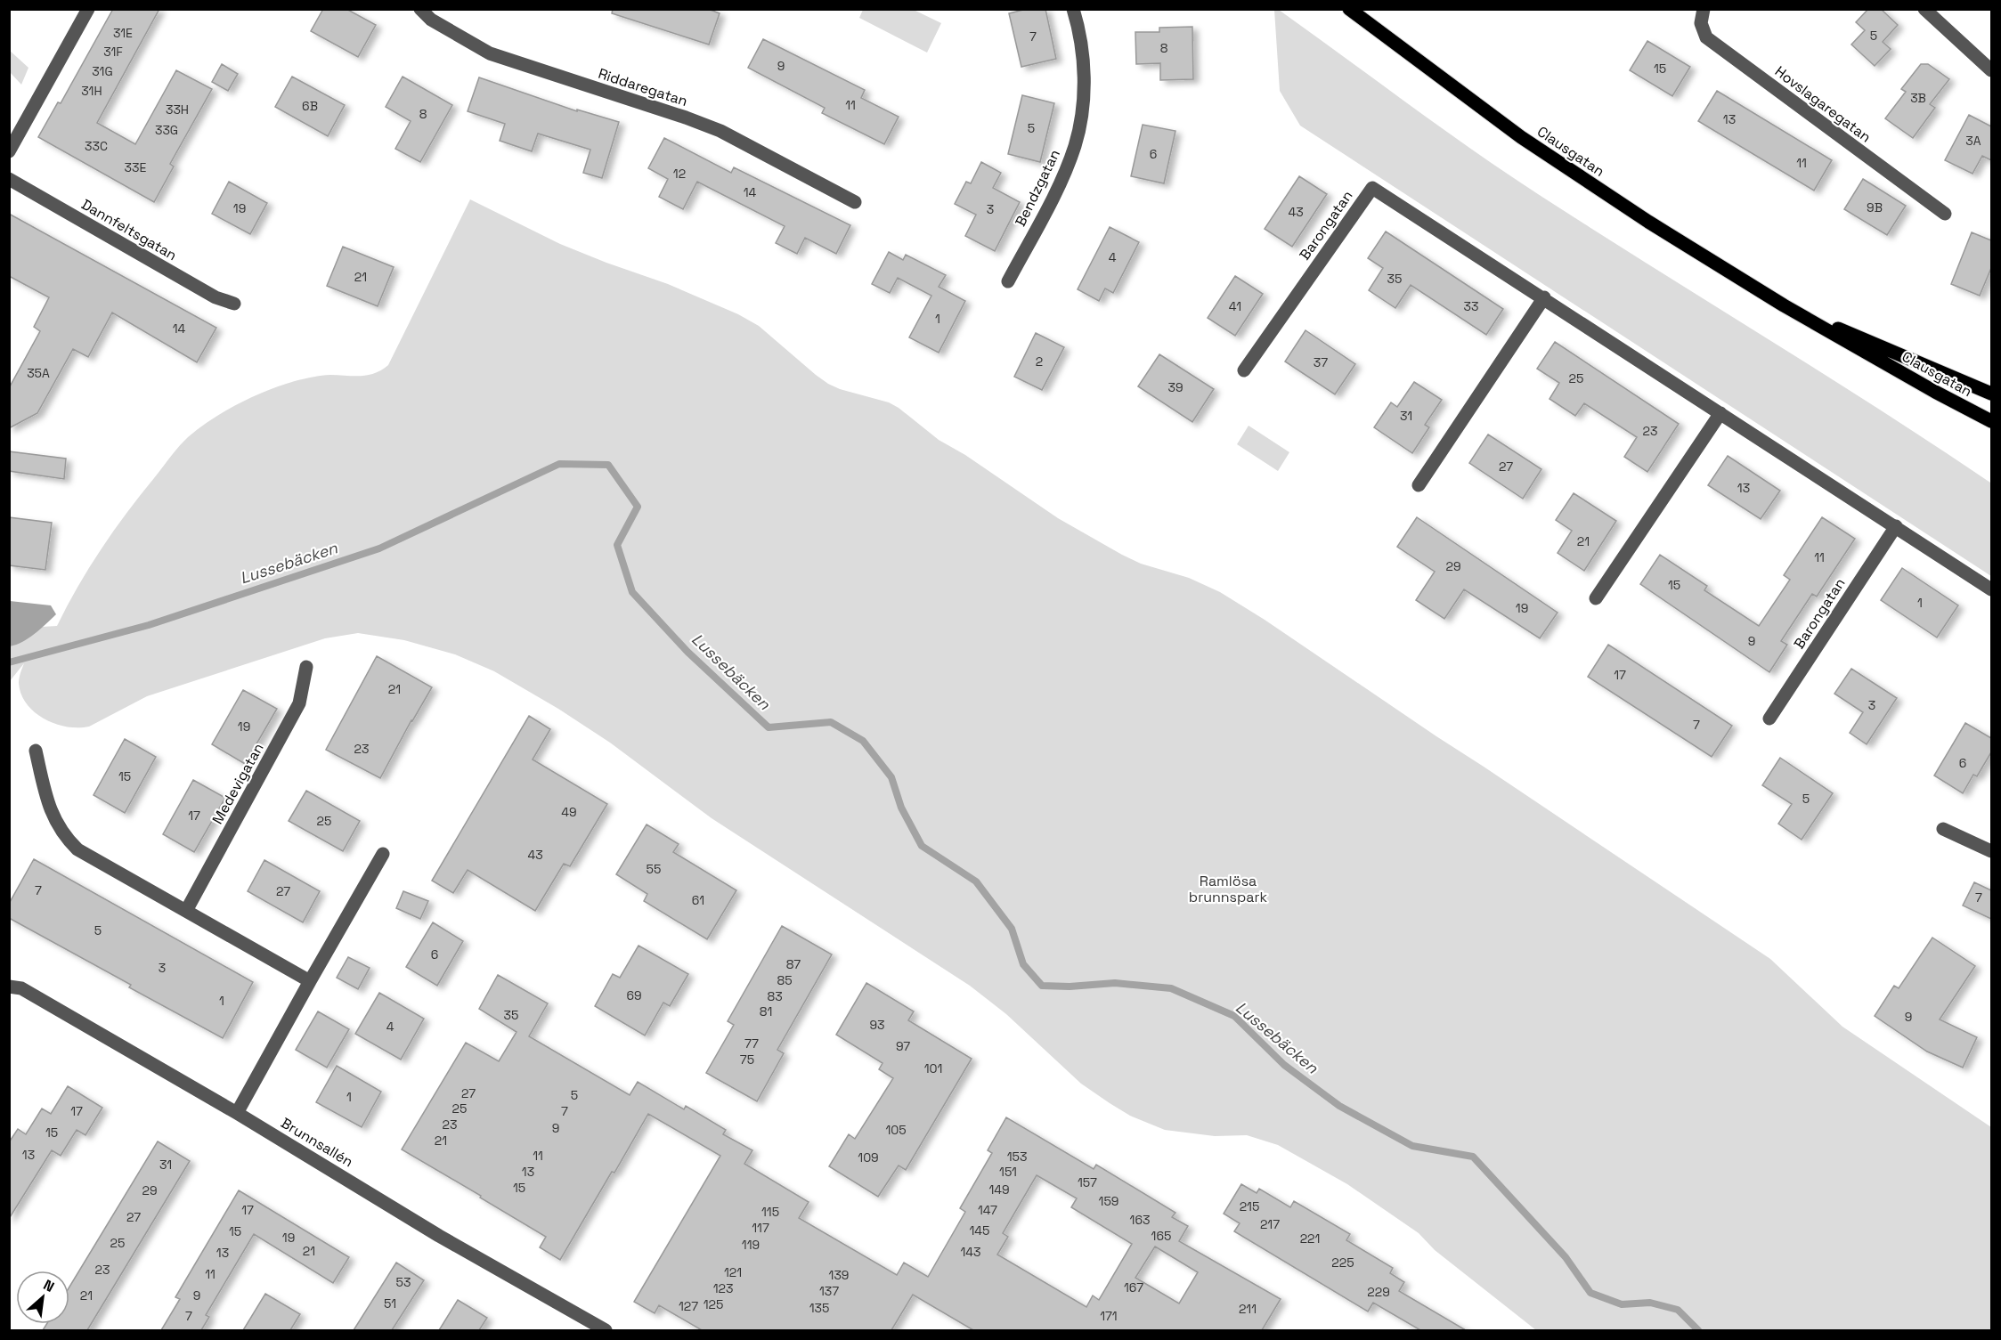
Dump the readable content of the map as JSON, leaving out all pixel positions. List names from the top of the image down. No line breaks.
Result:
{"streets":{"main road":["Clausgatan"],"street":["Riddaregatan","Hovslagaregatan","Bendzgatan","Barongatan","Dannfeltsgatan","Medevigatan","Brunnsallén"]},"water":["Lussebäcken"],"parks":["Ramlösa brunnspark"],"house_numbers":["31E","5","7","8","31F","9","15","31G","31H","3B","11","6B","33H","8","13","5","33G","3A","33C","6","11","33E","12","14","9B","19","3","43","4","21","35","41","33","1","14","2","37","35A","25","39","31","23","27","13","21","11","29","15","1","19","9","17","21","3","7","19","23","6","15","5","49","17","25","43","55","7","27","7","61","5","6","87","3","85","69","83","1","81","35","9","93","4","77","97","75","101","27","5","1","25","17","7","23","9","105","15","21","13","11","153","109","31","13","151","157","15","149","29","159","215","17","147","115","27","163","217","117","145","15","165","19","221","25","119","21","143","13","225","23","121","11","139","53","167","123","137","229","21","9","51","125","127","135","211","7","171"],"north":"top right"}
